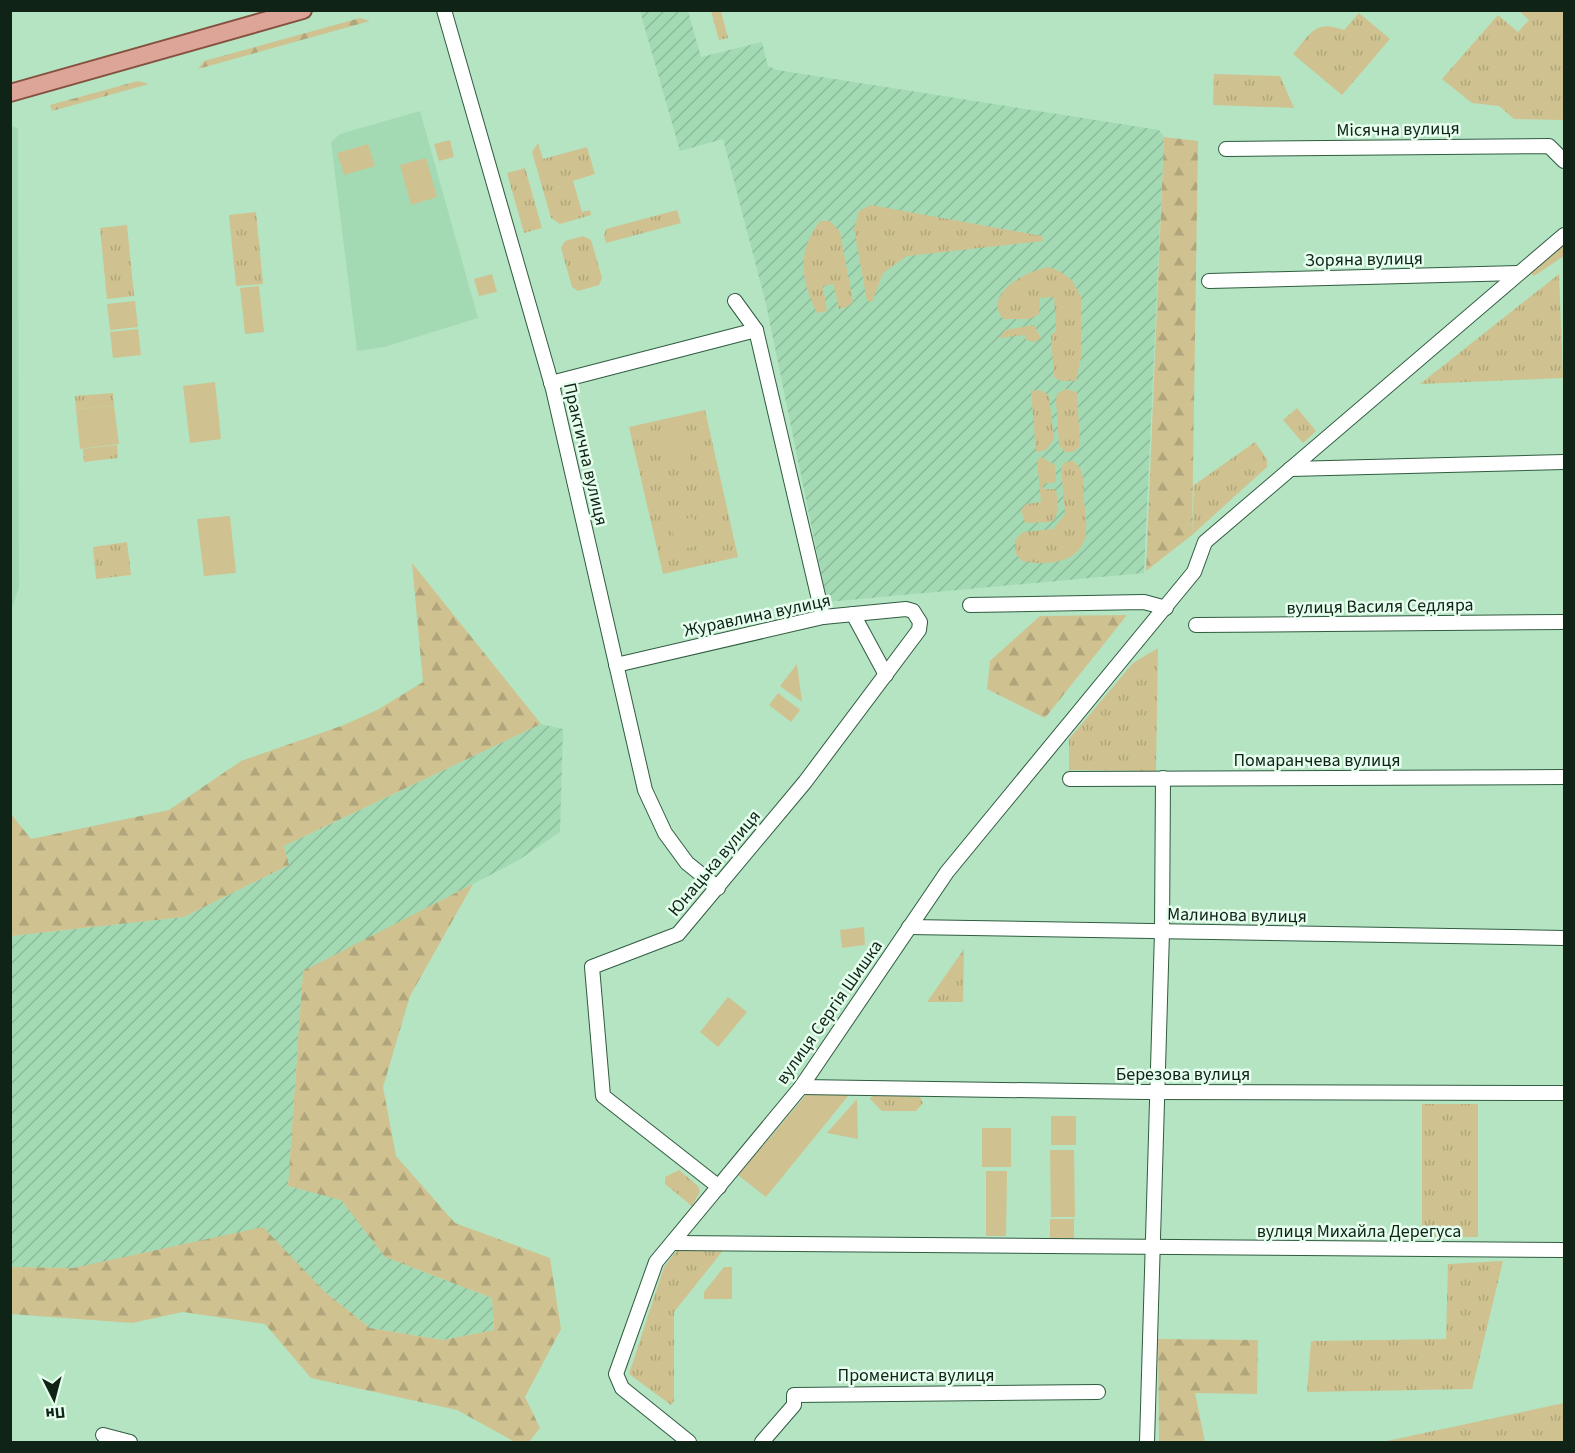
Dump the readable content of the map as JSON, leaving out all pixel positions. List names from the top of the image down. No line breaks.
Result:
{"streets":{"street":["Місячна вулиця","Зоряна вулиця","Практична вулиця","вулиця Василя Седляра","Журавлина вулиця","Помаранчева вулиця","Юнацька вулиця","Малинова вулиця","вулиця Сергія Шишка","Березова вулиця","вулиця Михайла Дерегуса","Промениста вулиця"]},"crossings":[["Зоряна вулиця","вулиця Сергія Шишка"],["Практична вулиця","Журавлина вулиця"],["Практична вулиця","Юнацька вулиця"],["Журавлина вулиця","Юнацька вулиця"],["Юнацька вулиця","вулиця Сергія Шишка"],["Малинова вулиця","вулиця Сергія Шишка"],["вулиця Сергія Шишка","Березова вулиця"],["вулиця Сергія Шишка","вулиця Михайла Дерегуса"]],"north":"bottom"}
